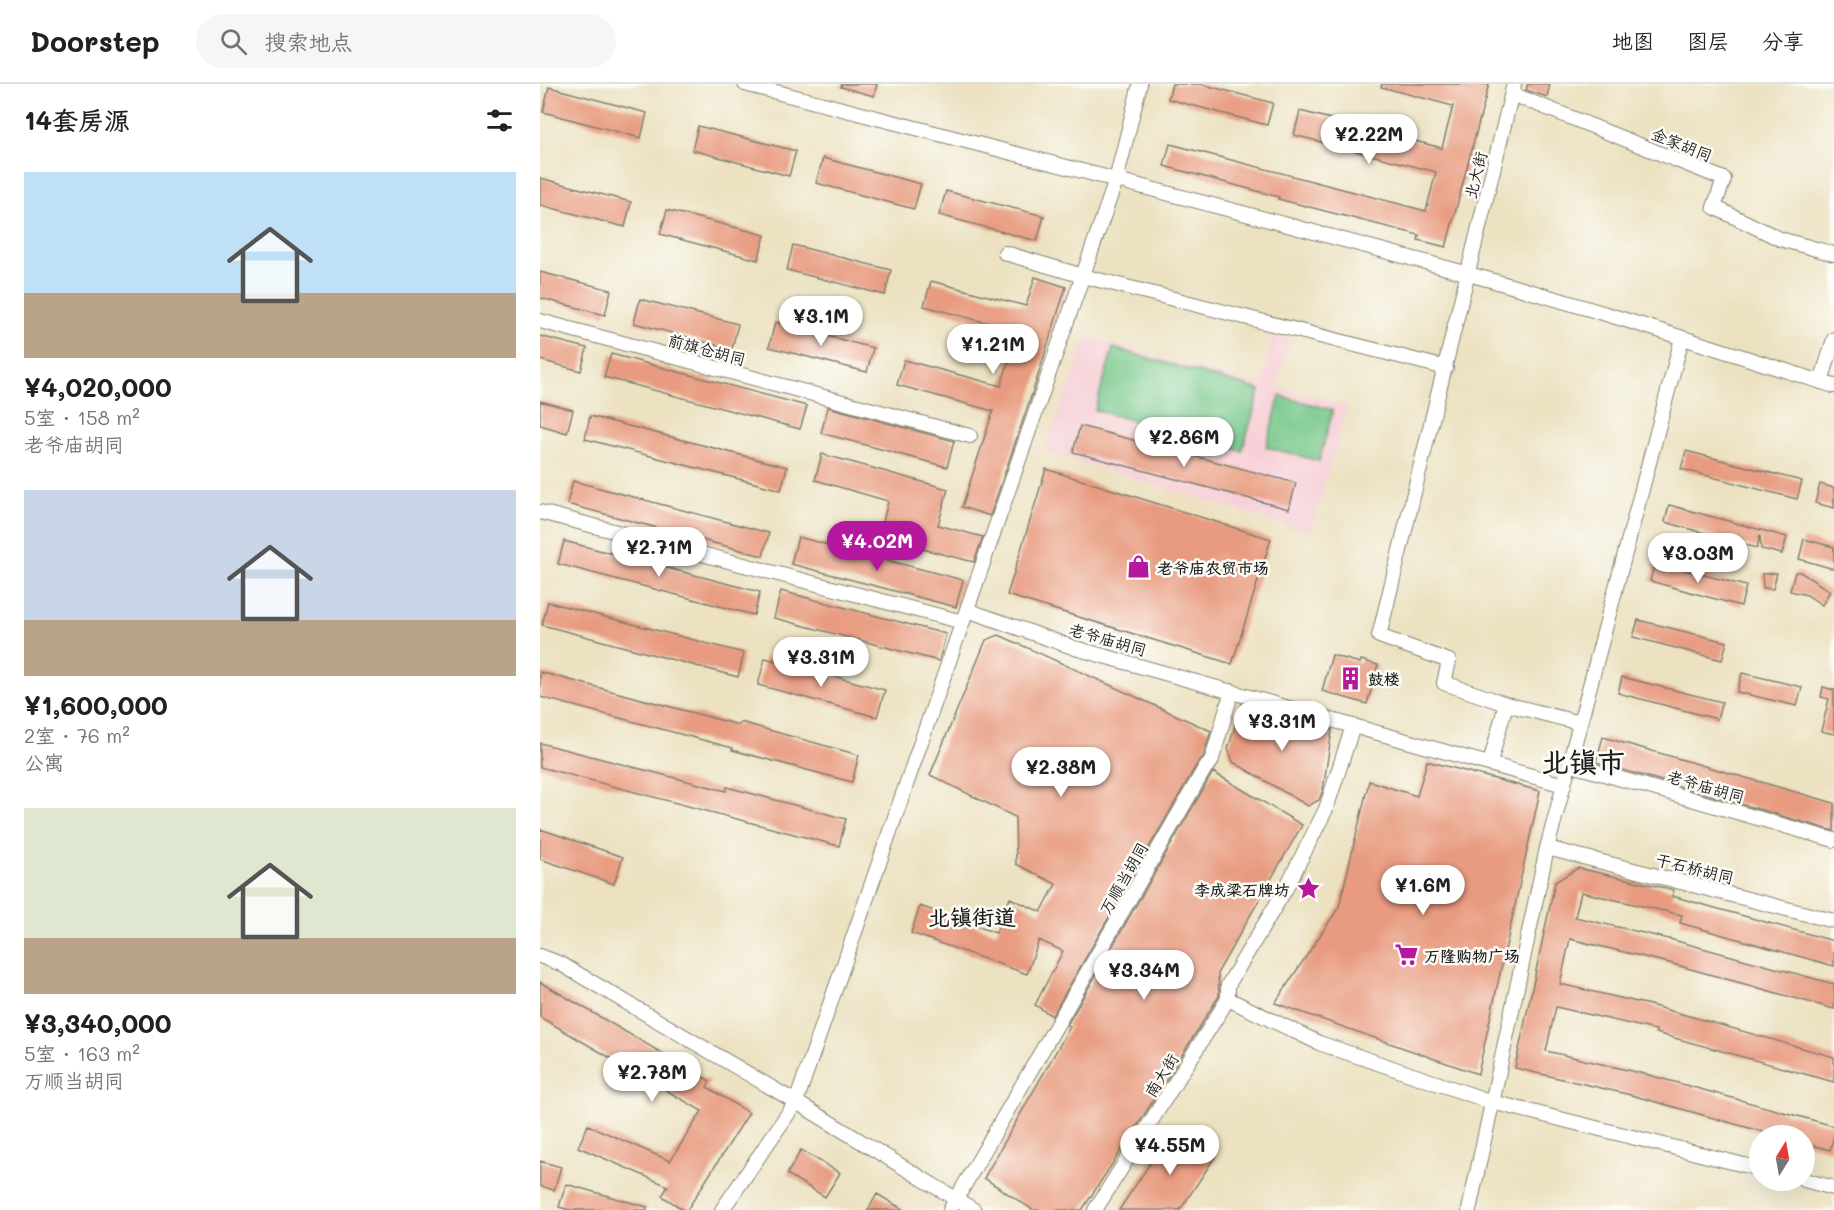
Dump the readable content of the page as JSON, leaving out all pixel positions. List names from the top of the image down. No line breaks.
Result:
{"streets":{"street":["金家胡同","北大街","前旗仓胡同","老爷庙胡同","干石桥胡同","万顺当胡同","南大街"]},"crossings":[["金家胡同","北大街"],["老爷庙胡同","万顺当胡同"],["老爷庙胡同","南大街"]],"districts":["北镇市","北镇街道"],"places":{"shop":["老爷庙农贸市场"],"building":["鼓楼"],"place":["李成梁石牌坊"],"supermarket":["万隆购物广场"]},"north":"top","page":{"header":"Doorstep","search":"搜索地点","nav":["地图","图层","分享"],"heading":"14套房源","price":["¥2.22M","¥3.1M","¥1.21M","¥2.86M","¥4.02M","¥2.71M","¥3.03M","¥3.31M","¥3.31M","¥2.38M","¥1.6M","¥3.34M","¥2.78M","¥4.55M"],"list":[{"name":"¥4,020,000","note":"5室 · 158 m² · 老爷庙胡同"},{"name":"¥1,600,000","note":"2室 · 76 m² · 公寓"},{"name":"¥3,340,000","note":"5室 · 163 m² · 万顺当胡同"}]}}
